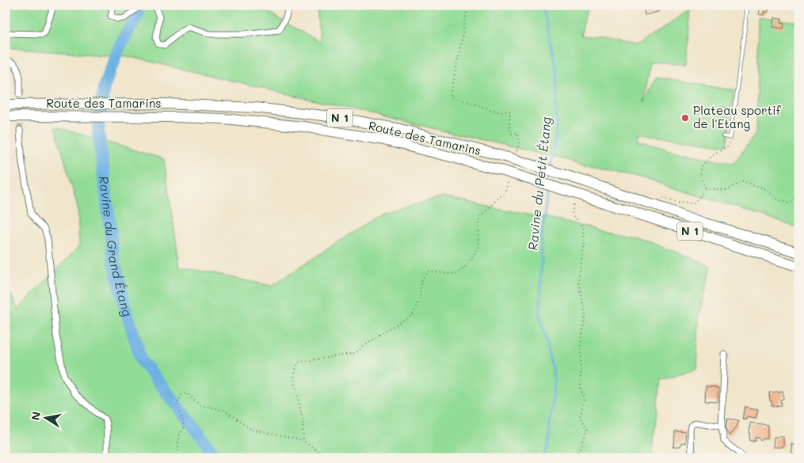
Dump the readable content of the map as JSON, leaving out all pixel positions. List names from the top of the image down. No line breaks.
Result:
{"streets":{"highway":["Route des Tamarins","N 1"]},"water":["Ravine du Petit Étang","Ravine du Grand Étang"],"places":["Plateau sportif de l'Etang"],"north":"left"}
